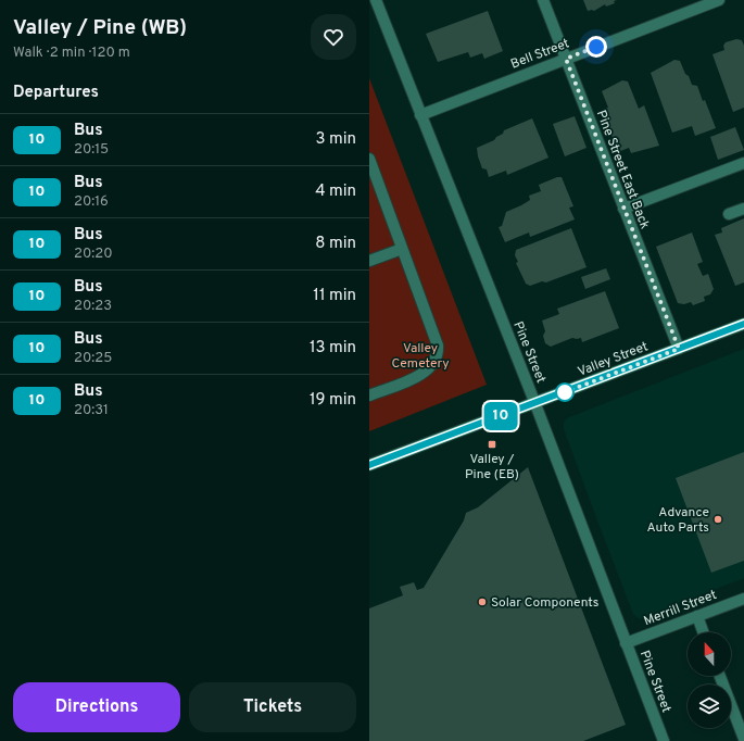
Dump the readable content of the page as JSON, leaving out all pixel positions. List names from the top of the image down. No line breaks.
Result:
{"streets":{"main road":["Valley Street"],"street":["Bell Street","Pine Street East Back","Pine Street","Merrill Street"]},"crossings":[["Bell Street","Pine Street East Back"],["Bell Street","Pine Street"],["Pine Street East Back","Valley Street"],["Pine Street","Valley Street"],["Pine Street","Merrill Street"]],"parks":["Valley Cemetery"],"places":{"transit":["Valley / Pine (EB)"],"other":["Advance Auto Parts","Solar Components"]},"lines":["bus line 10"],"north":"top","page":{"heading":[["Valley / Pine (WB)","Walk · 2 min · 120 m"],"Departures"],"on_map":"10","list":[{"mark":"10","name":"Bus","note":"20:15","value":"3 min"},{"mark":"10","name":"Bus","note":"20:16","value":"4 min"},{"mark":"10","name":"Bus","note":"20:20","value":"8 min"},{"mark":"10","name":"Bus","note":"20:23","value":"11 min"},{"mark":"10","name":"Bus","note":"20:25","value":"13 min"},{"mark":"10","name":"Bus","note":"20:31","value":"19 min"}],"buttons":["Directions","Tickets"]}}
